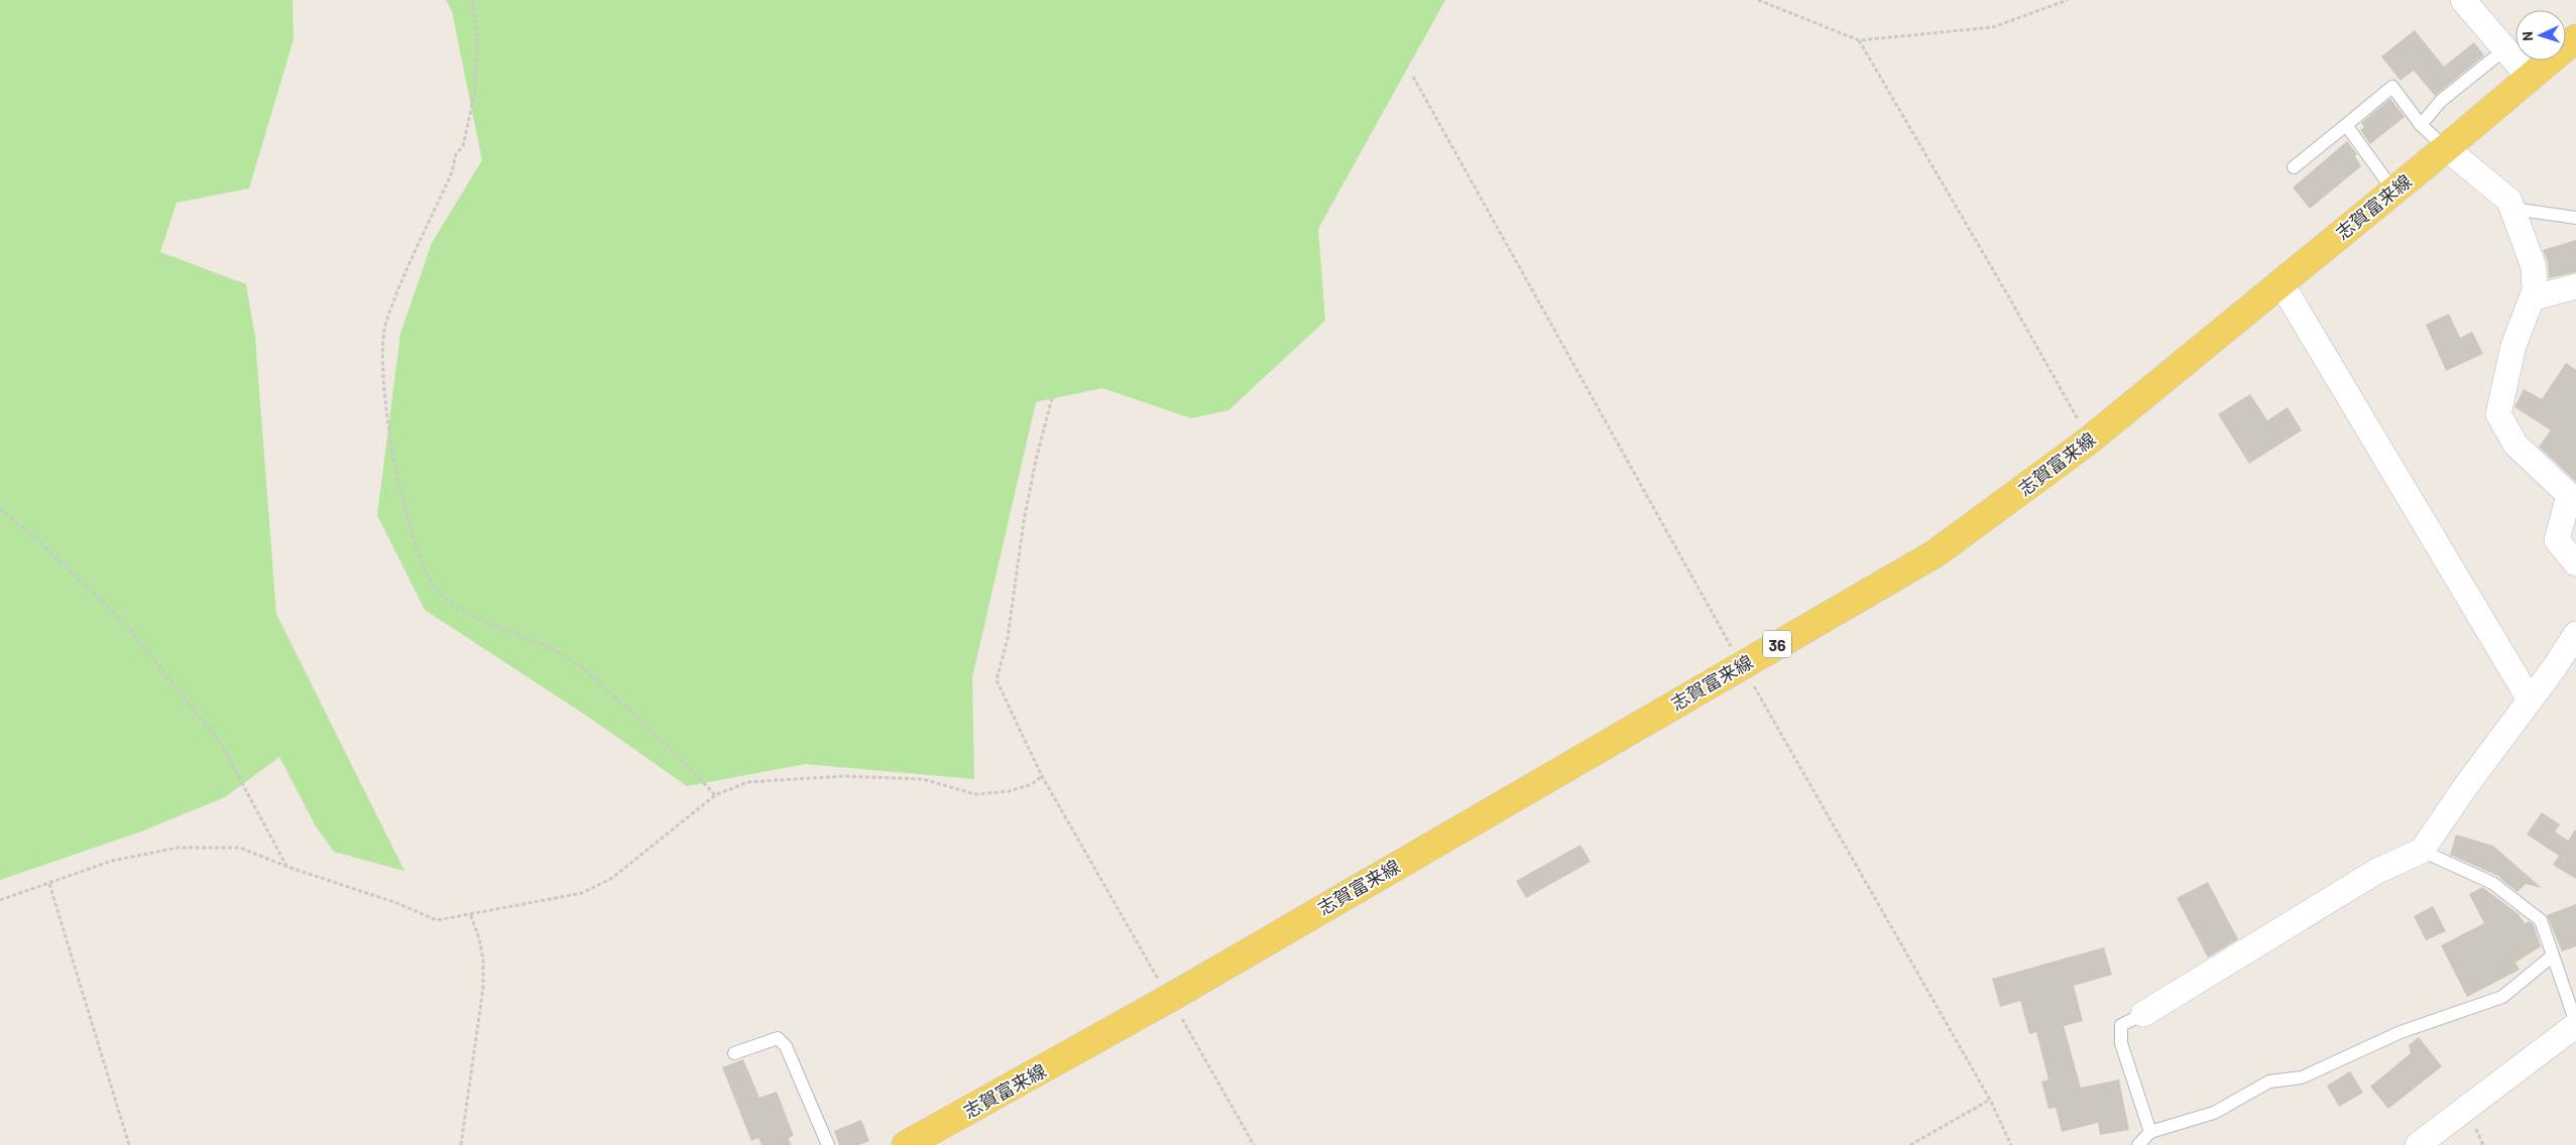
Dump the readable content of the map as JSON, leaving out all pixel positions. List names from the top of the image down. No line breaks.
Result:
{"streets":{"main road":["志賀富来線","36"]},"north":"left"}
